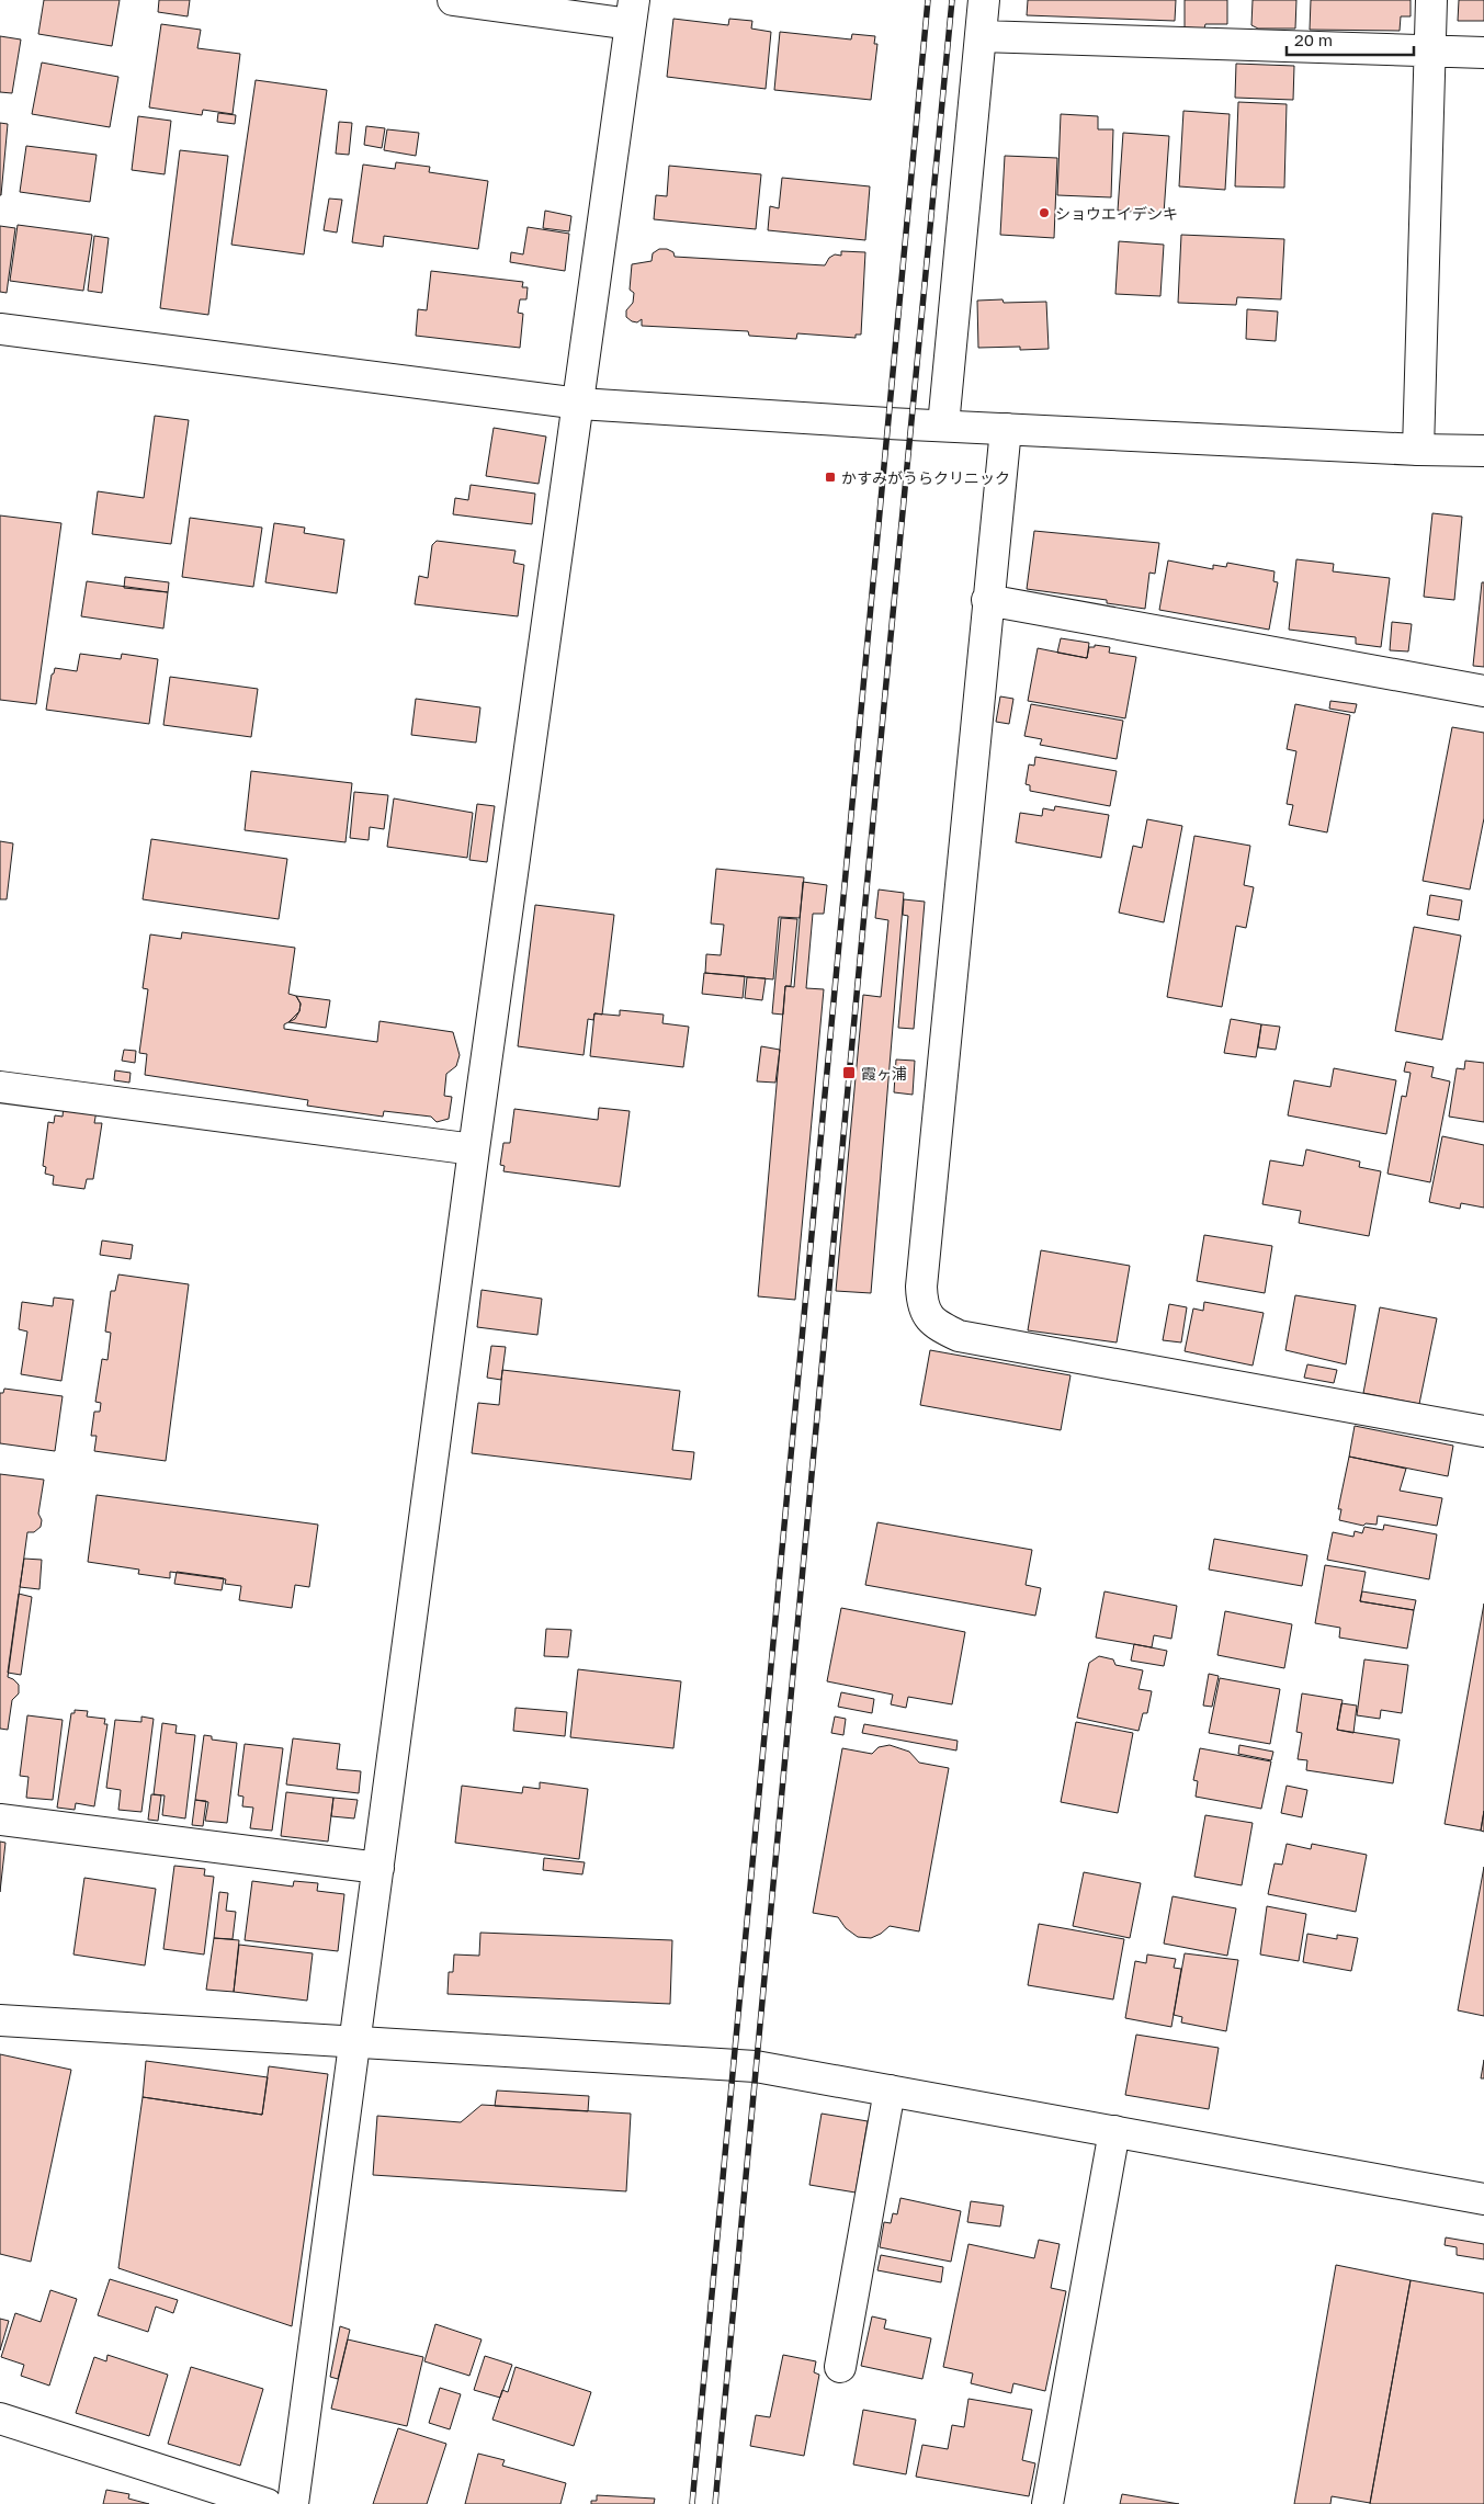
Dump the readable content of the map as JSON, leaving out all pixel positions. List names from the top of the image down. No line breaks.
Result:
{"places":{"other":["ショウエイデンキ"],"transit":["かすみがうらクリニック","霞ヶ浦"]},"scale_bar":"20 m"}
